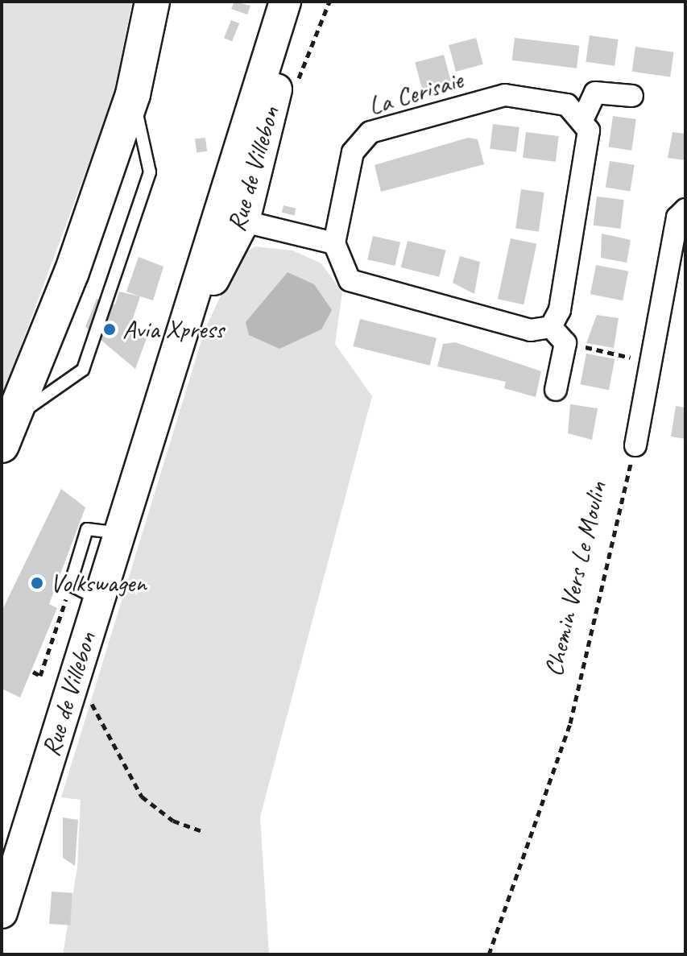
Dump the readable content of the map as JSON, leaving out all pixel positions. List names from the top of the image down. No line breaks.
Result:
{"streets":{"main road":["Rue de Villebon"],"street":["La Cerisaie"],"path":["Chemin Vers Le Moulin"]},"places":["Avia Xpress","Volkswagen"]}
